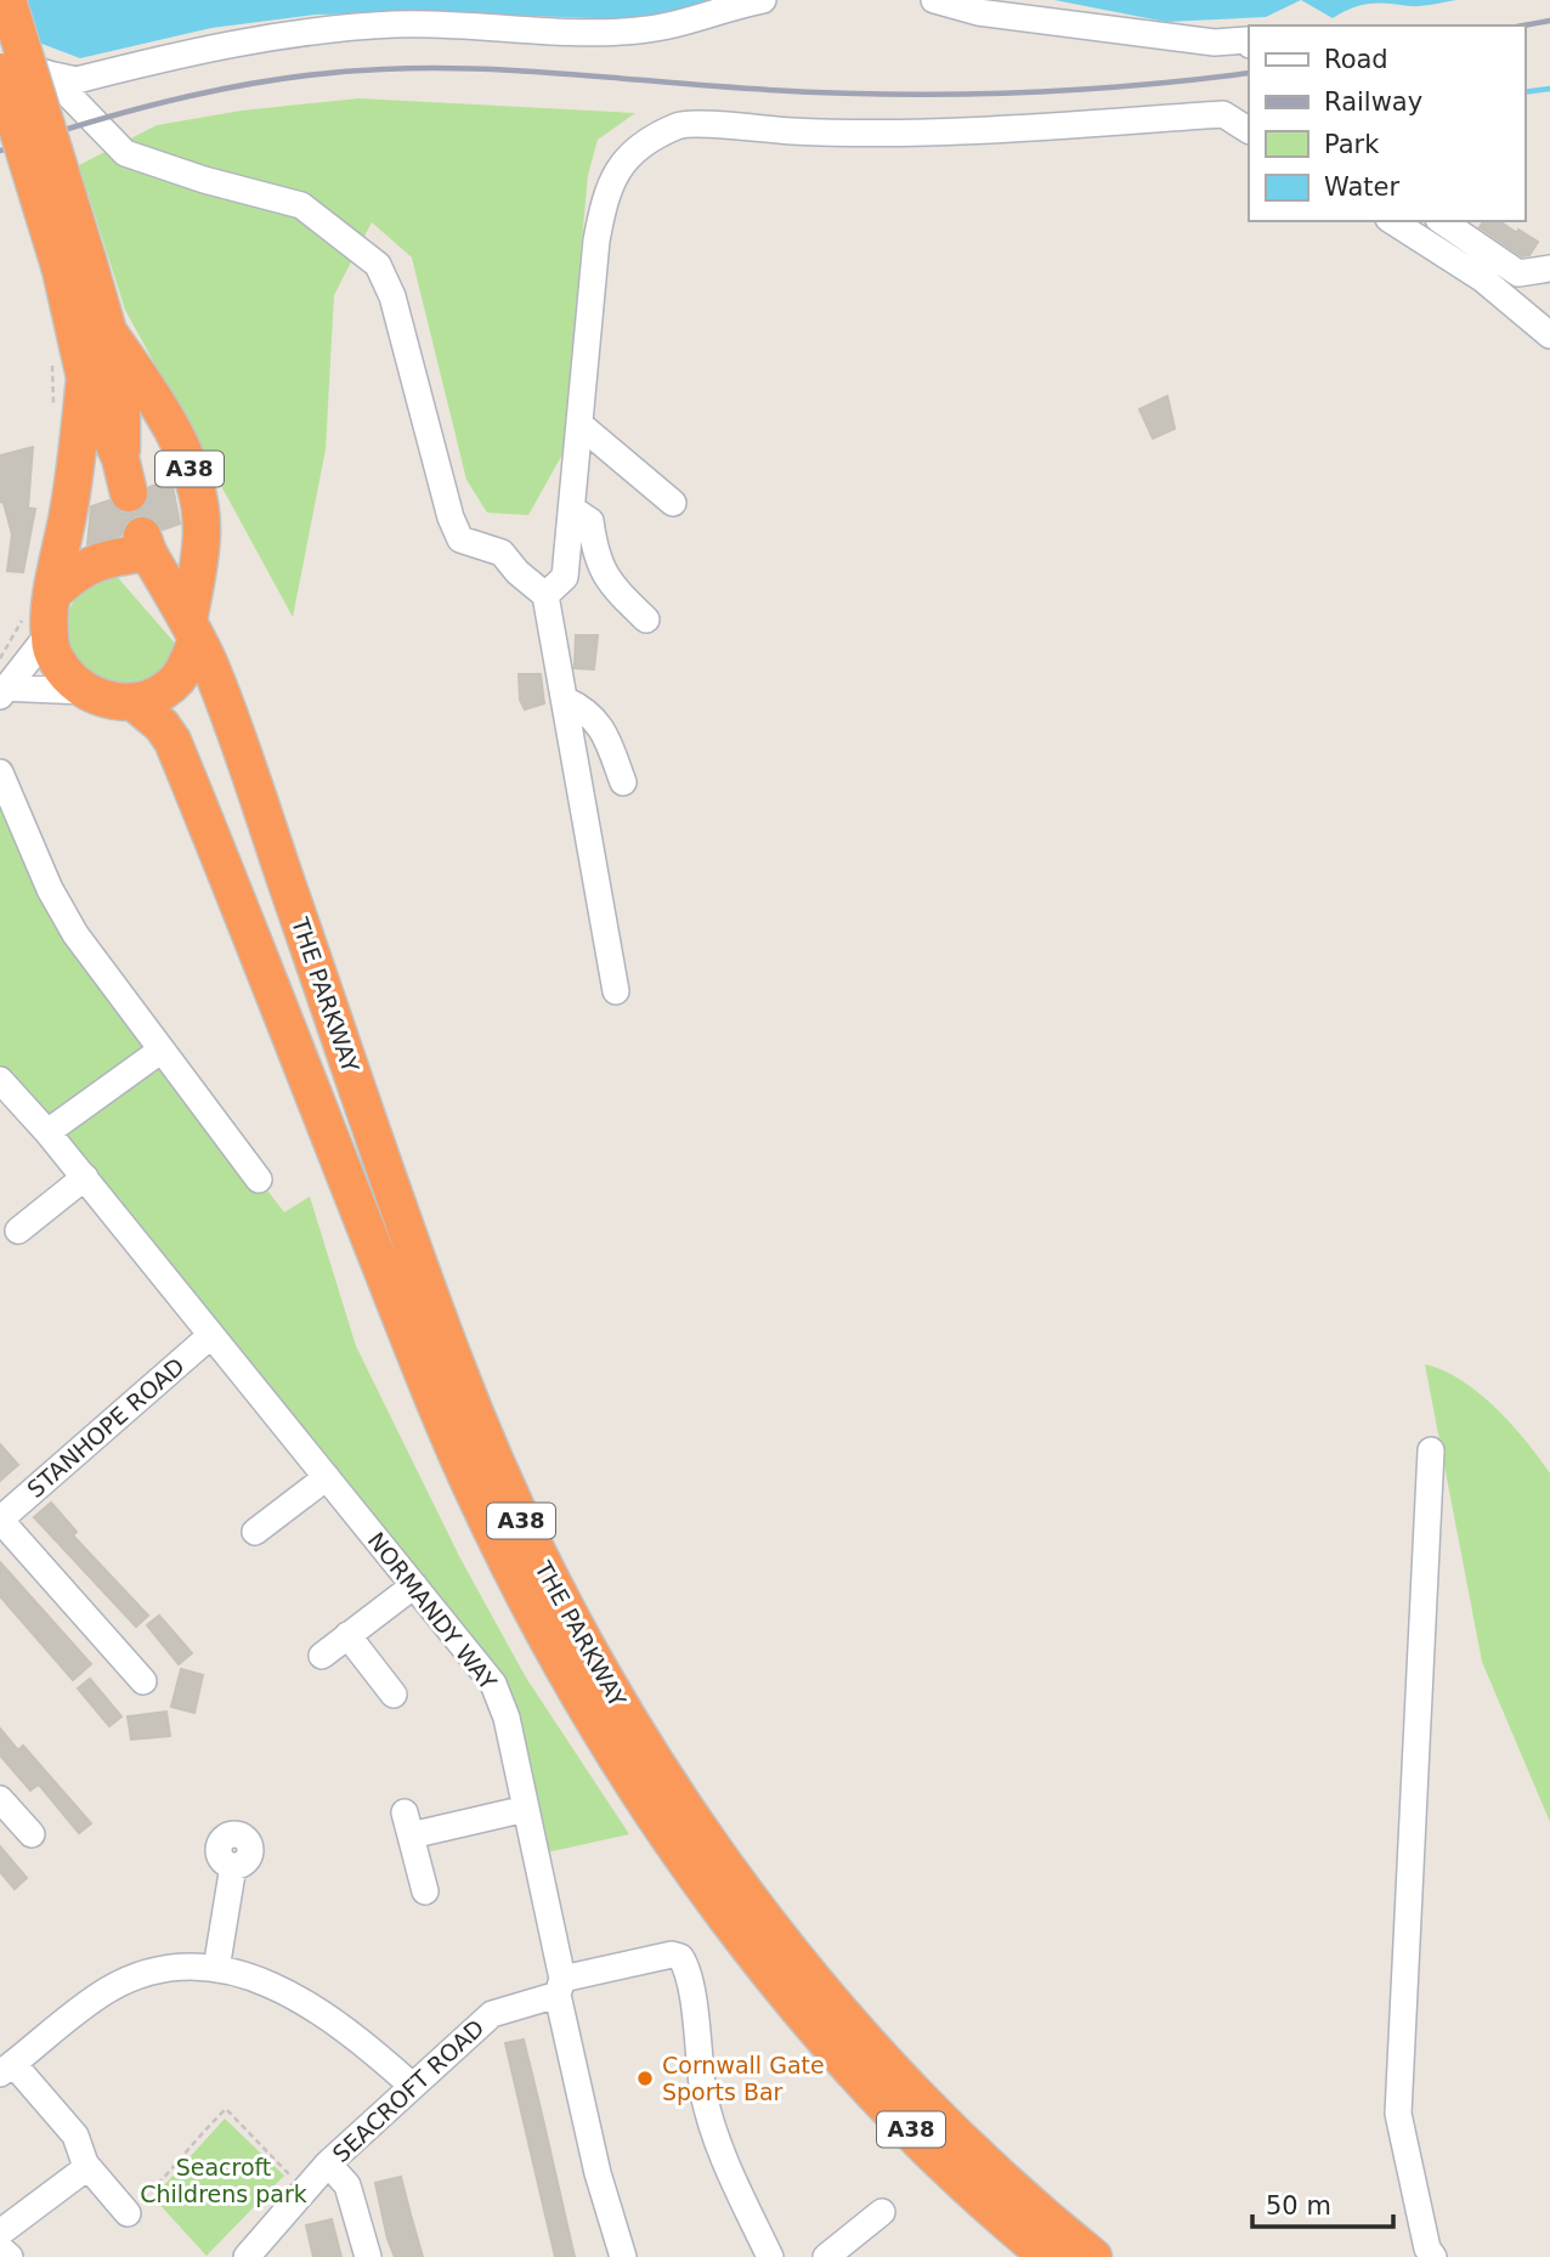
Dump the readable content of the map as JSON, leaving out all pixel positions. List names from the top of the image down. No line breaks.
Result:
{"streets":{"highway":["A38","THE PARKWAY"],"street":["STANHOPE ROAD","NORMANDY WAY","SEACROFT ROAD"]},"crossings":[["A38","THE PARKWAY"],["STANHOPE ROAD","NORMANDY WAY"],["NORMANDY WAY","SEACROFT ROAD"]],"parks":["Seacroft Childrens park"],"places":["Cornwall Gate Sports Bar"],"legend":["Road","Railway","Park","Water"],"scale_bar":"50 m"}
